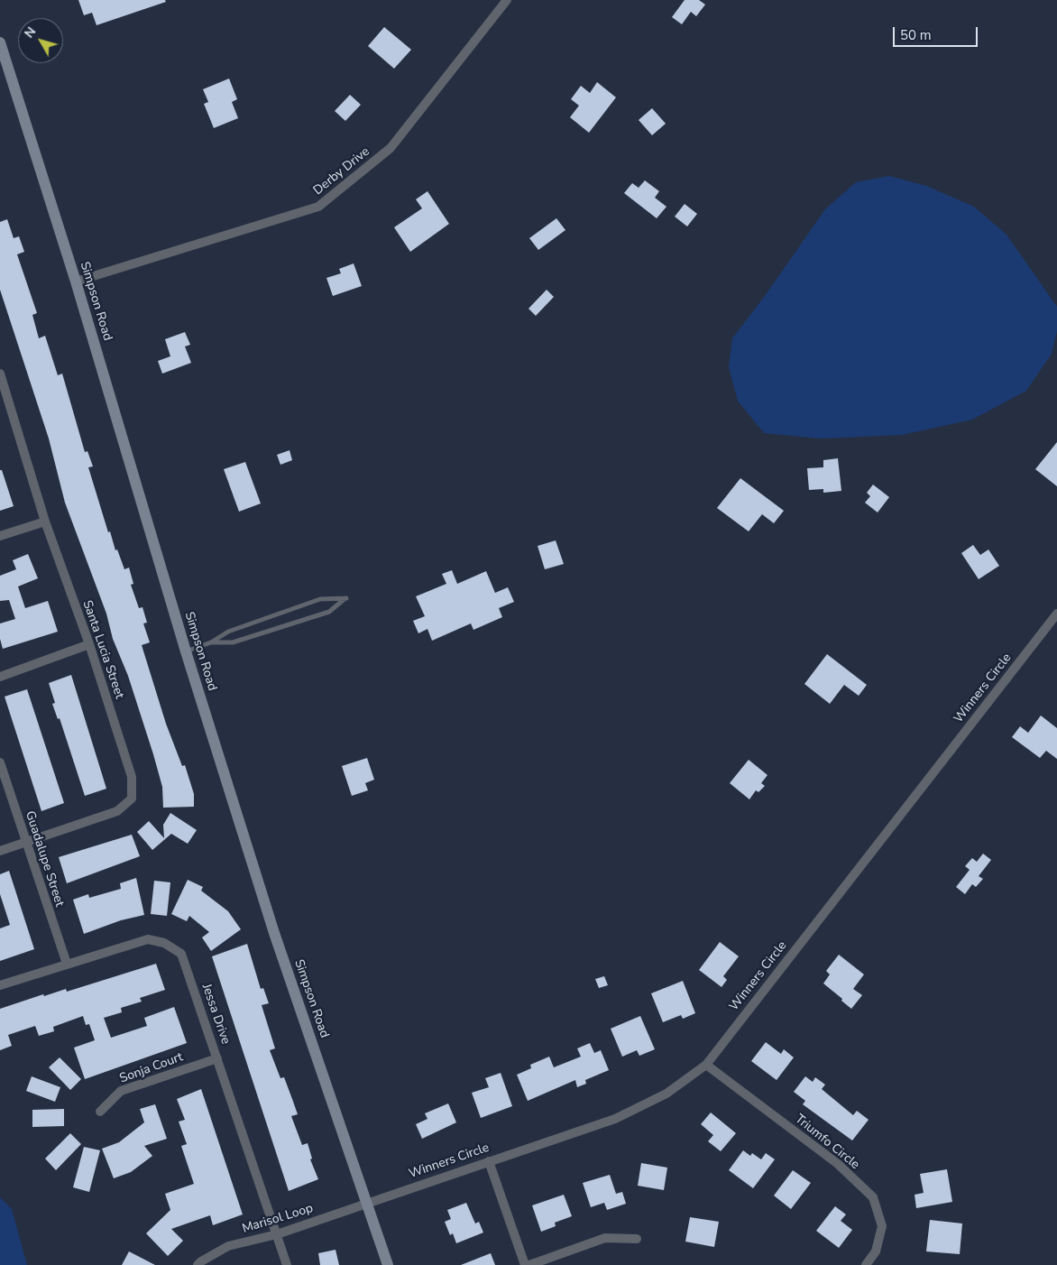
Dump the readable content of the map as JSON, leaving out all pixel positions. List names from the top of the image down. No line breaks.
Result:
{"streets":{"main road":["Simpson Road"],"street":["Derby Drive","Santa Lucia Street","Winners Circle","Guadalupe Street","Jessa Drive","Sonja Court","Triumfo Circle","Marisol Loop"]},"crossings":[["Derby Drive","Simpson Road"],["Simpson Road","Winners Circle"],["Simpson Road","Marisol Loop"],["Santa Lucia Street","Guadalupe Street"],["Winners Circle","Triumfo Circle"],["Winners Circle","Marisol Loop"],["Guadalupe Street","Jessa Drive"],["Jessa Drive","Sonja Court"],["Jessa Drive","Marisol Loop"]],"scale_bar":"50 m","north":"top left"}
